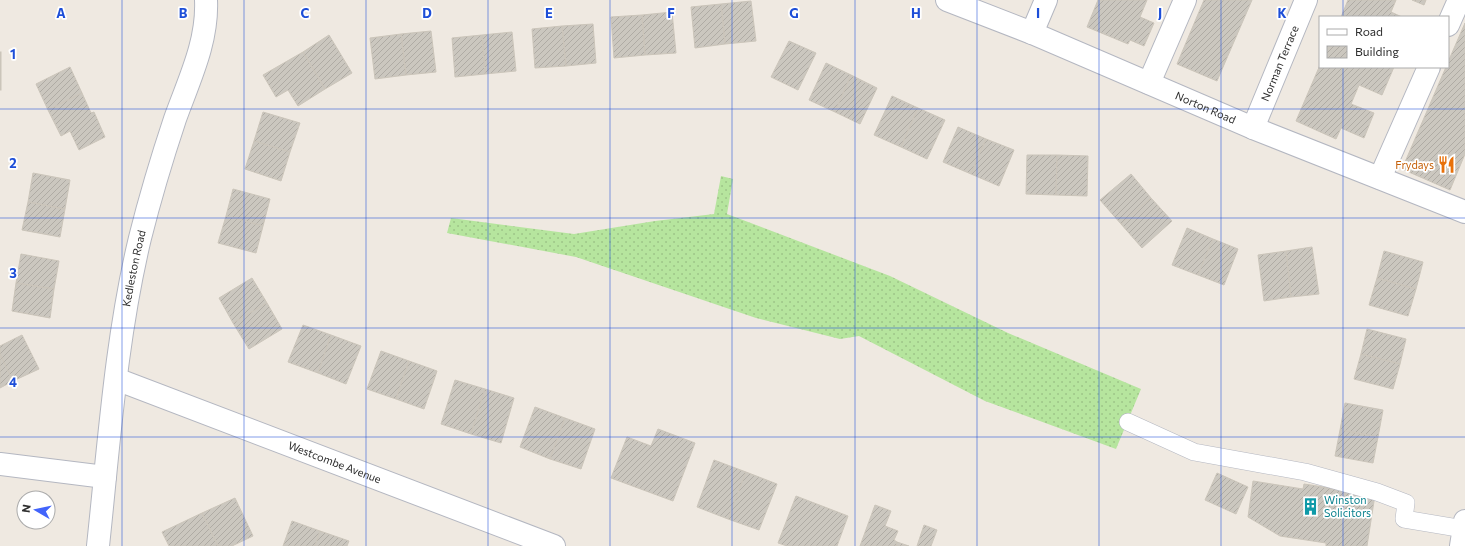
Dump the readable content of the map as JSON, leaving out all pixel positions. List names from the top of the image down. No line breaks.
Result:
{"streets":{"street":["Norman Terrace","Norton Road","Kedleston Road","Westcombe Avenue"]},"crossings":[["Norman Terrace","Norton Road"],["Kedleston Road","Westcombe Avenue"]],"places":{"restaurant":["Frydays"],"building":["Winston Solicitors"]},"legend":["Road","Building"],"north":"left","grid":{"columns":["A","B","C","D","E","F","G","H","I","J","K"],"rows":["1","2","3","4"]}}
